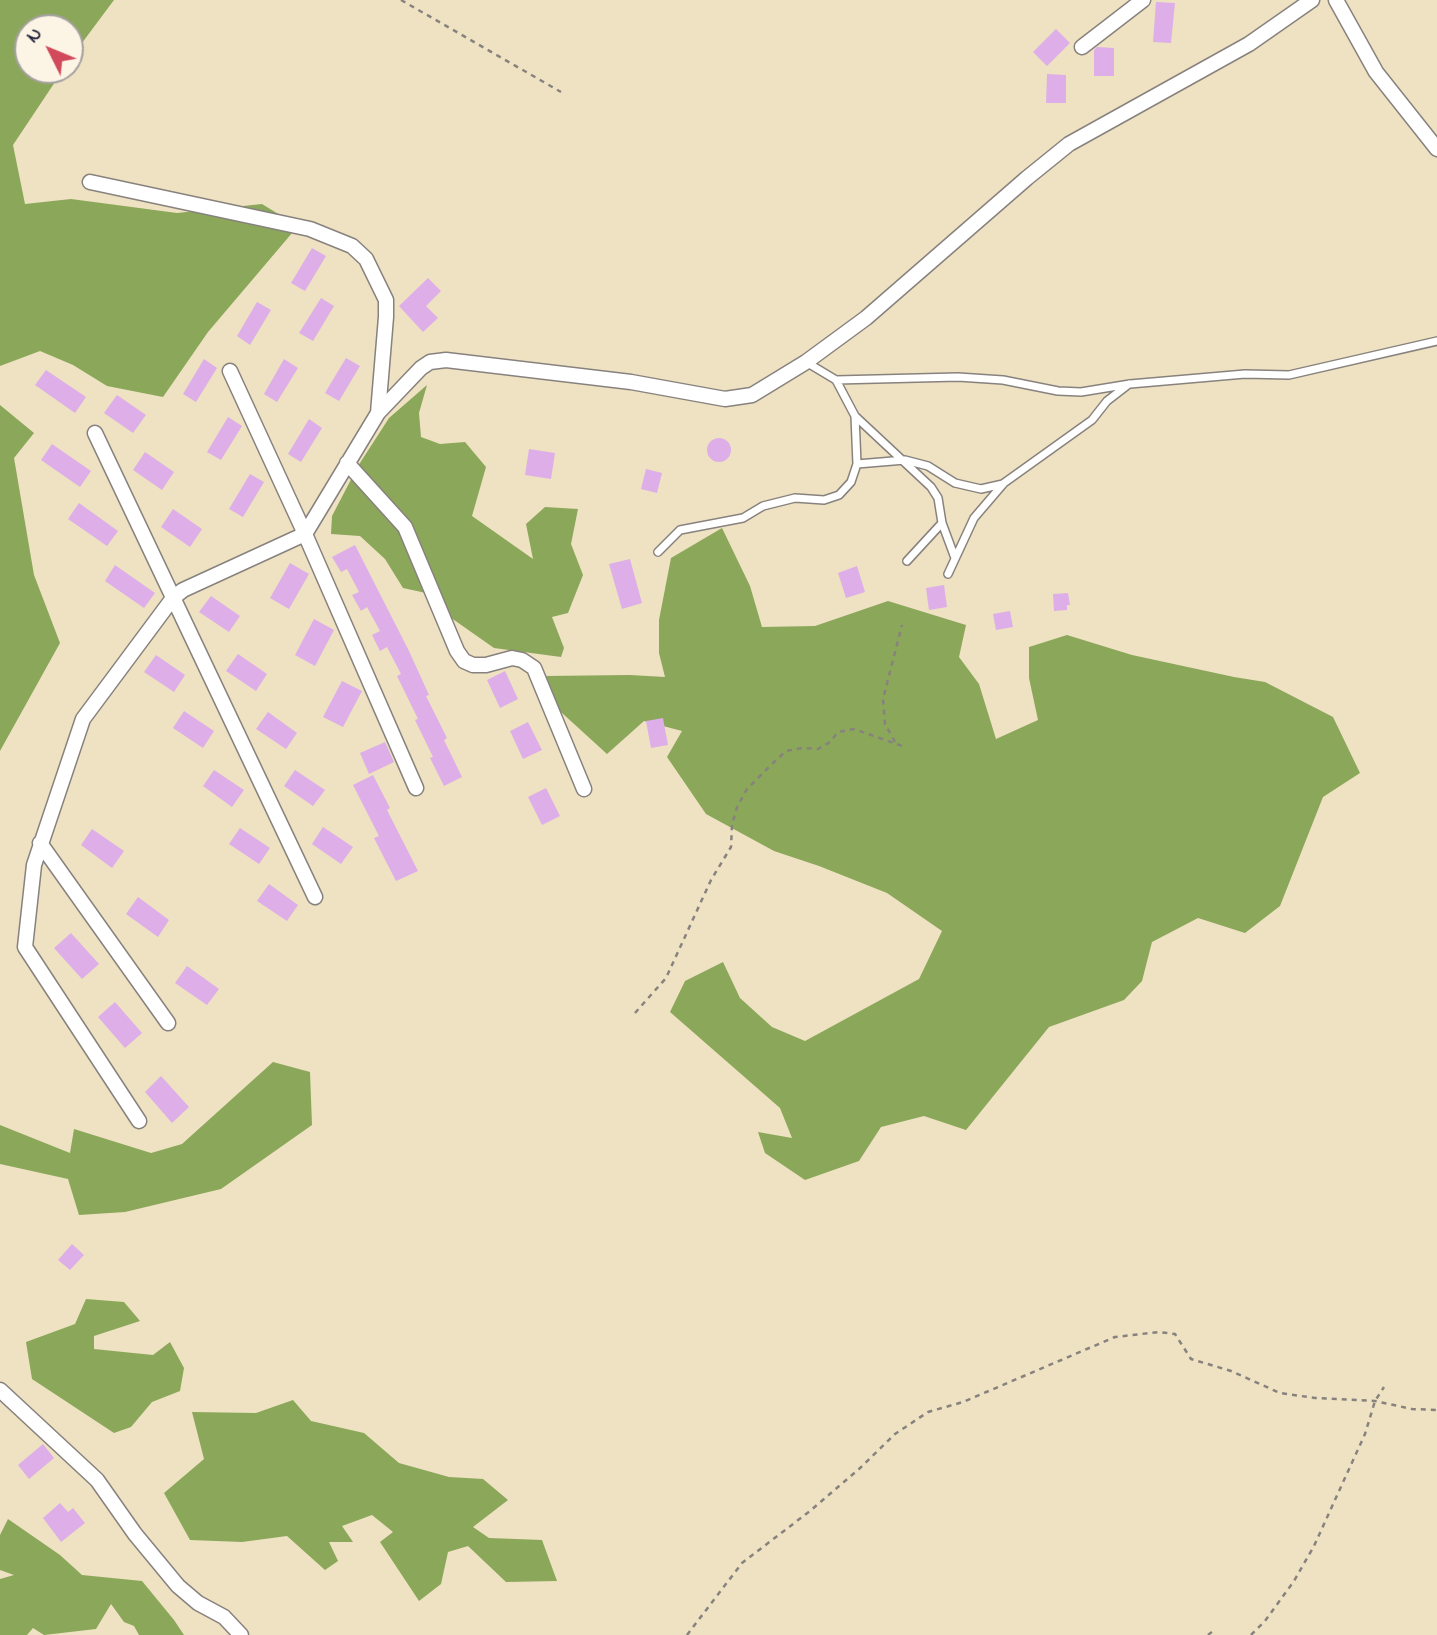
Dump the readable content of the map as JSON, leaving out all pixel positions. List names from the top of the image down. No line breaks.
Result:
{"north":"top left"}
